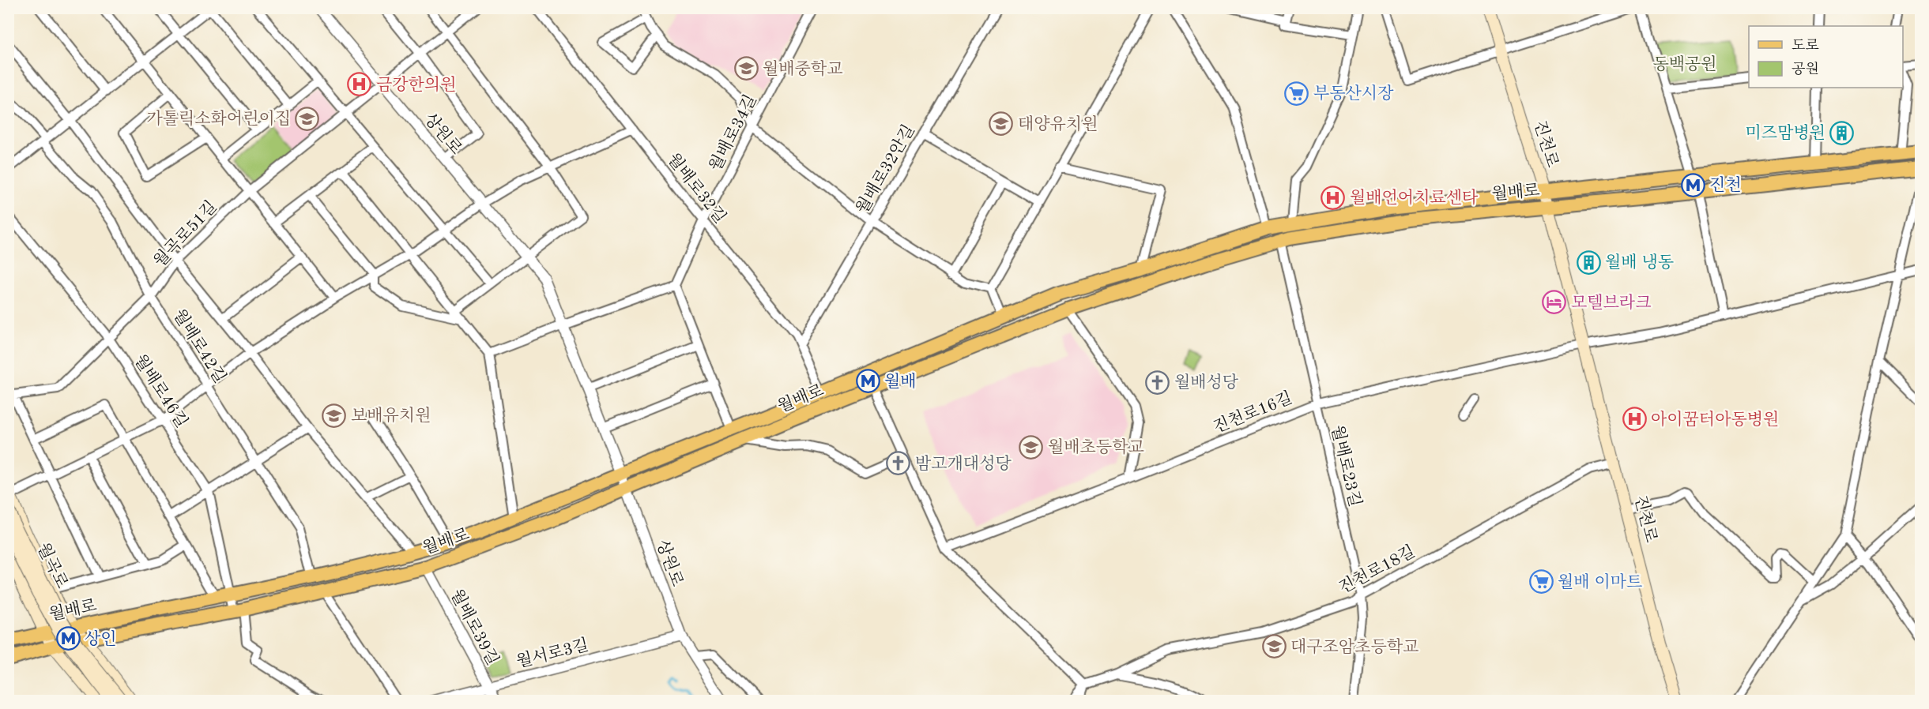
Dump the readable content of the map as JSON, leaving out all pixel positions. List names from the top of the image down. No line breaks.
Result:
{"streets":{"main road":["진천로","월배로","월곡로"],"street":["월배로34길","상원로","월배로32안길","월배로32길","월곡로51길","월배로42길","월배로46길","진천로16길","월배로23길","진천로18길","월배로39길","월서로3길"]},"crossings":[["월배로34길","월배로32길"],["상원로","월배로"],["상원로","월곡로51길"],["상원로","월서로3길"],["진천로","월배로"],["진천로","진천로16길"],["진천로","진천로18길"],["월배로32안길","월배로32길"],["월배로32길","월배로"],["월배로","월배로42길"],["월배로","월배로46길"],["월배로","월배로23길"],["월배로","월배로39길"],["월곡로51길","월배로42길"],["월곡로51길","월배로46길"],["월곡로51길","월곡로"],["진천로16길","월배로23길"],["월배로23길","진천로18길"],["월배로39길","월서로3길"]],"parks":["동백공원"],"places":{"school or university":["월배중학교","가톨릭소화어린이집","태양유치원","보배유치원","월배초등학교","대구조암초등학교"],"hospital":["금강한의원","월배언어치료센타","아이꿈터아동병원"],"supermarket":["부동산시장","월배 이마트"],"building":["미즈맘병원","월배 냉동"],"metro station":["진천","월배","상인"],"hotel":["모텔브라크"],"church":["월배성당","밤고개대성당"]},"legend":["도로","공원"]}
